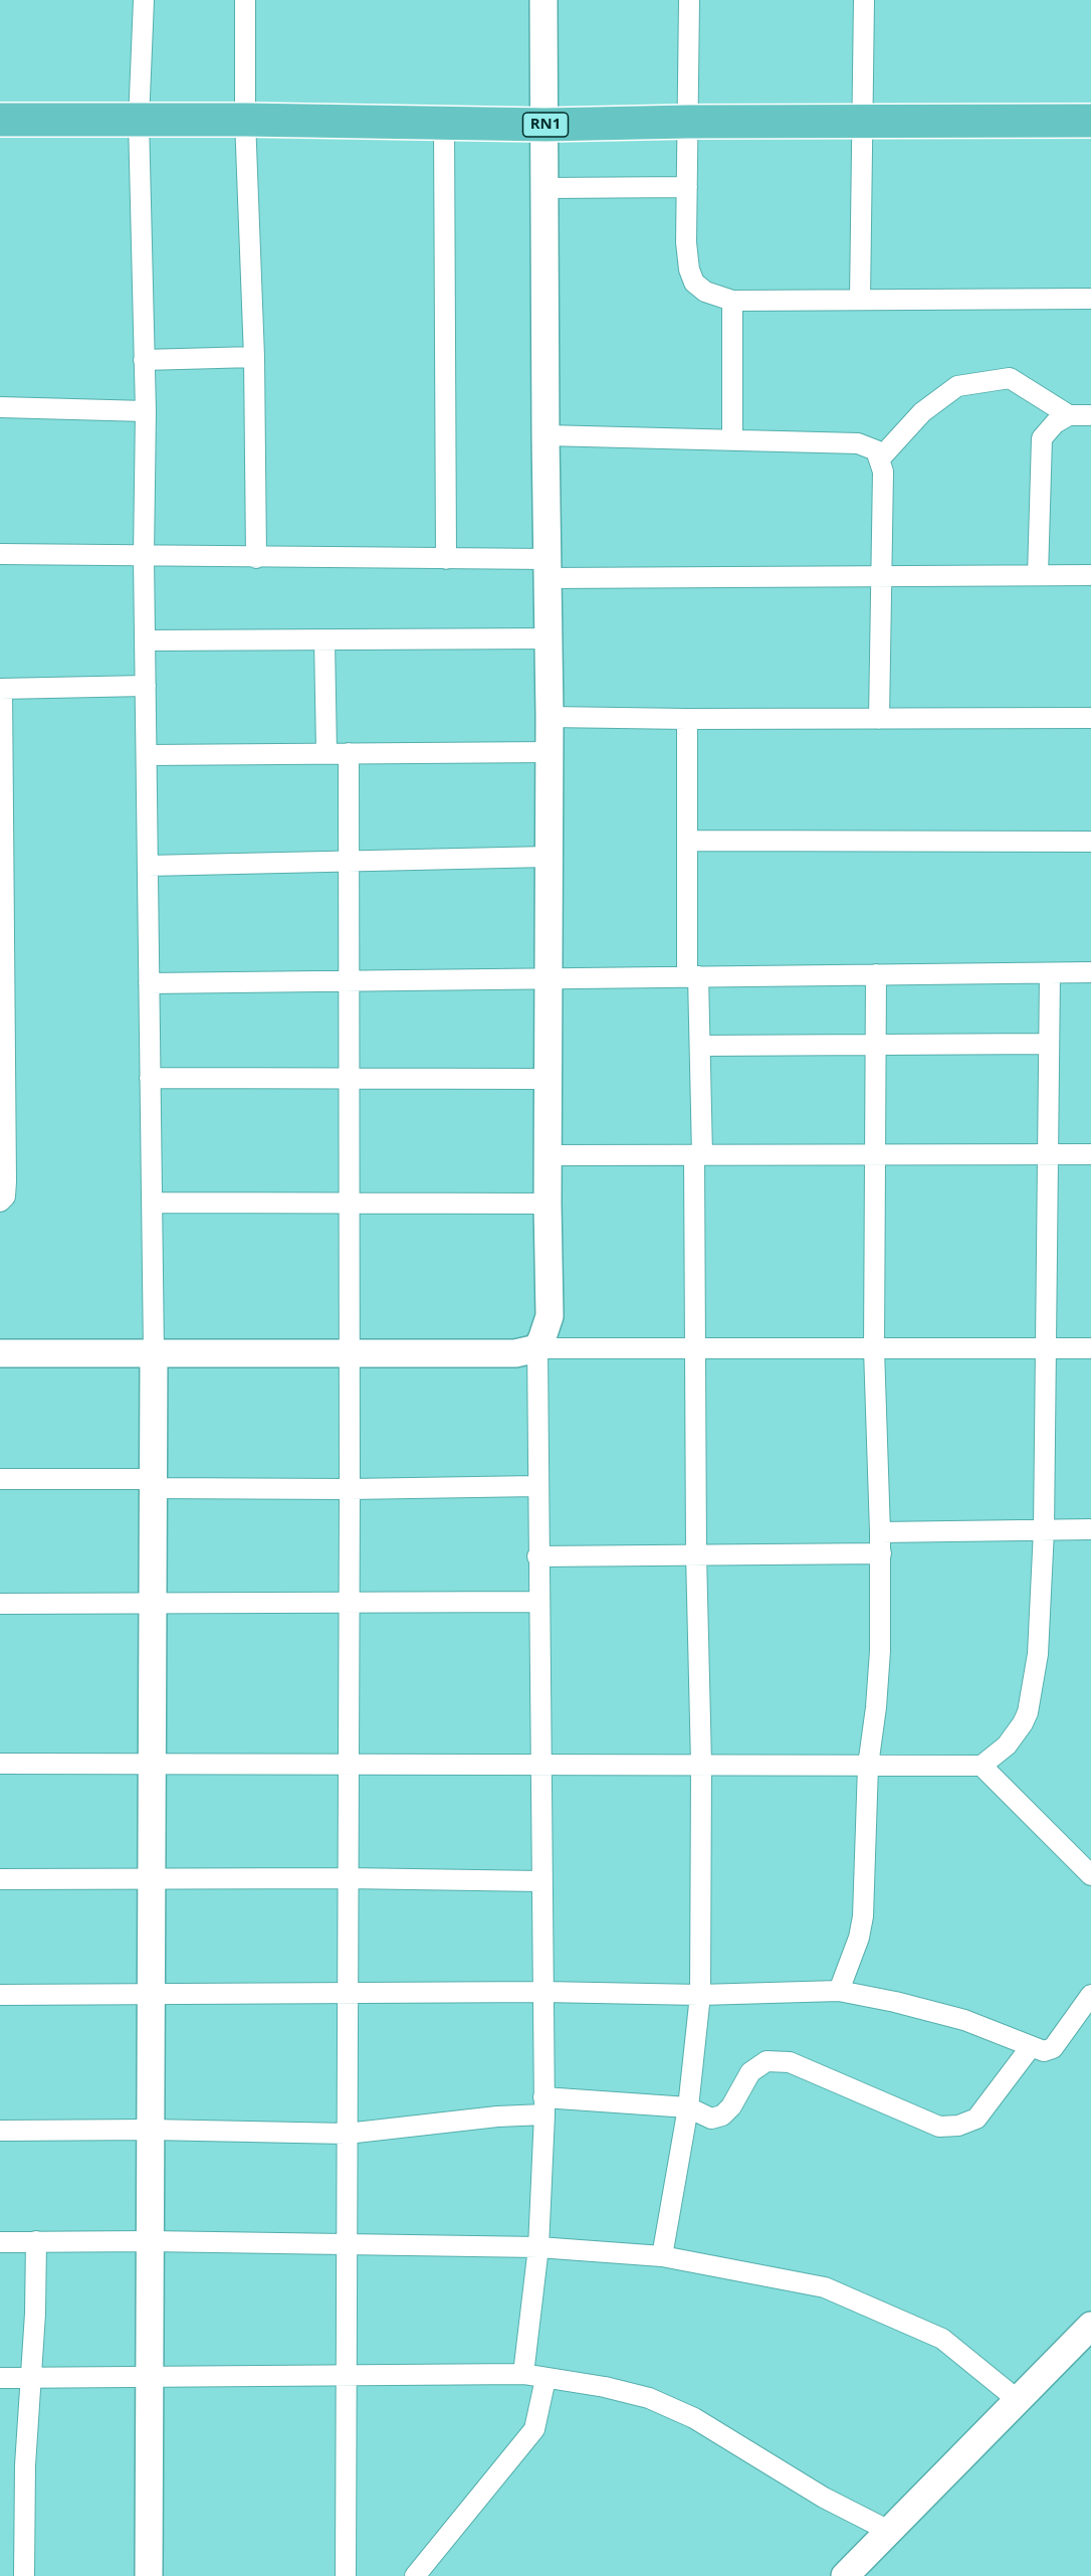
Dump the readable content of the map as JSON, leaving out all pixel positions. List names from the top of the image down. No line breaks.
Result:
{"streets":{"highway":["RN1"]}}
